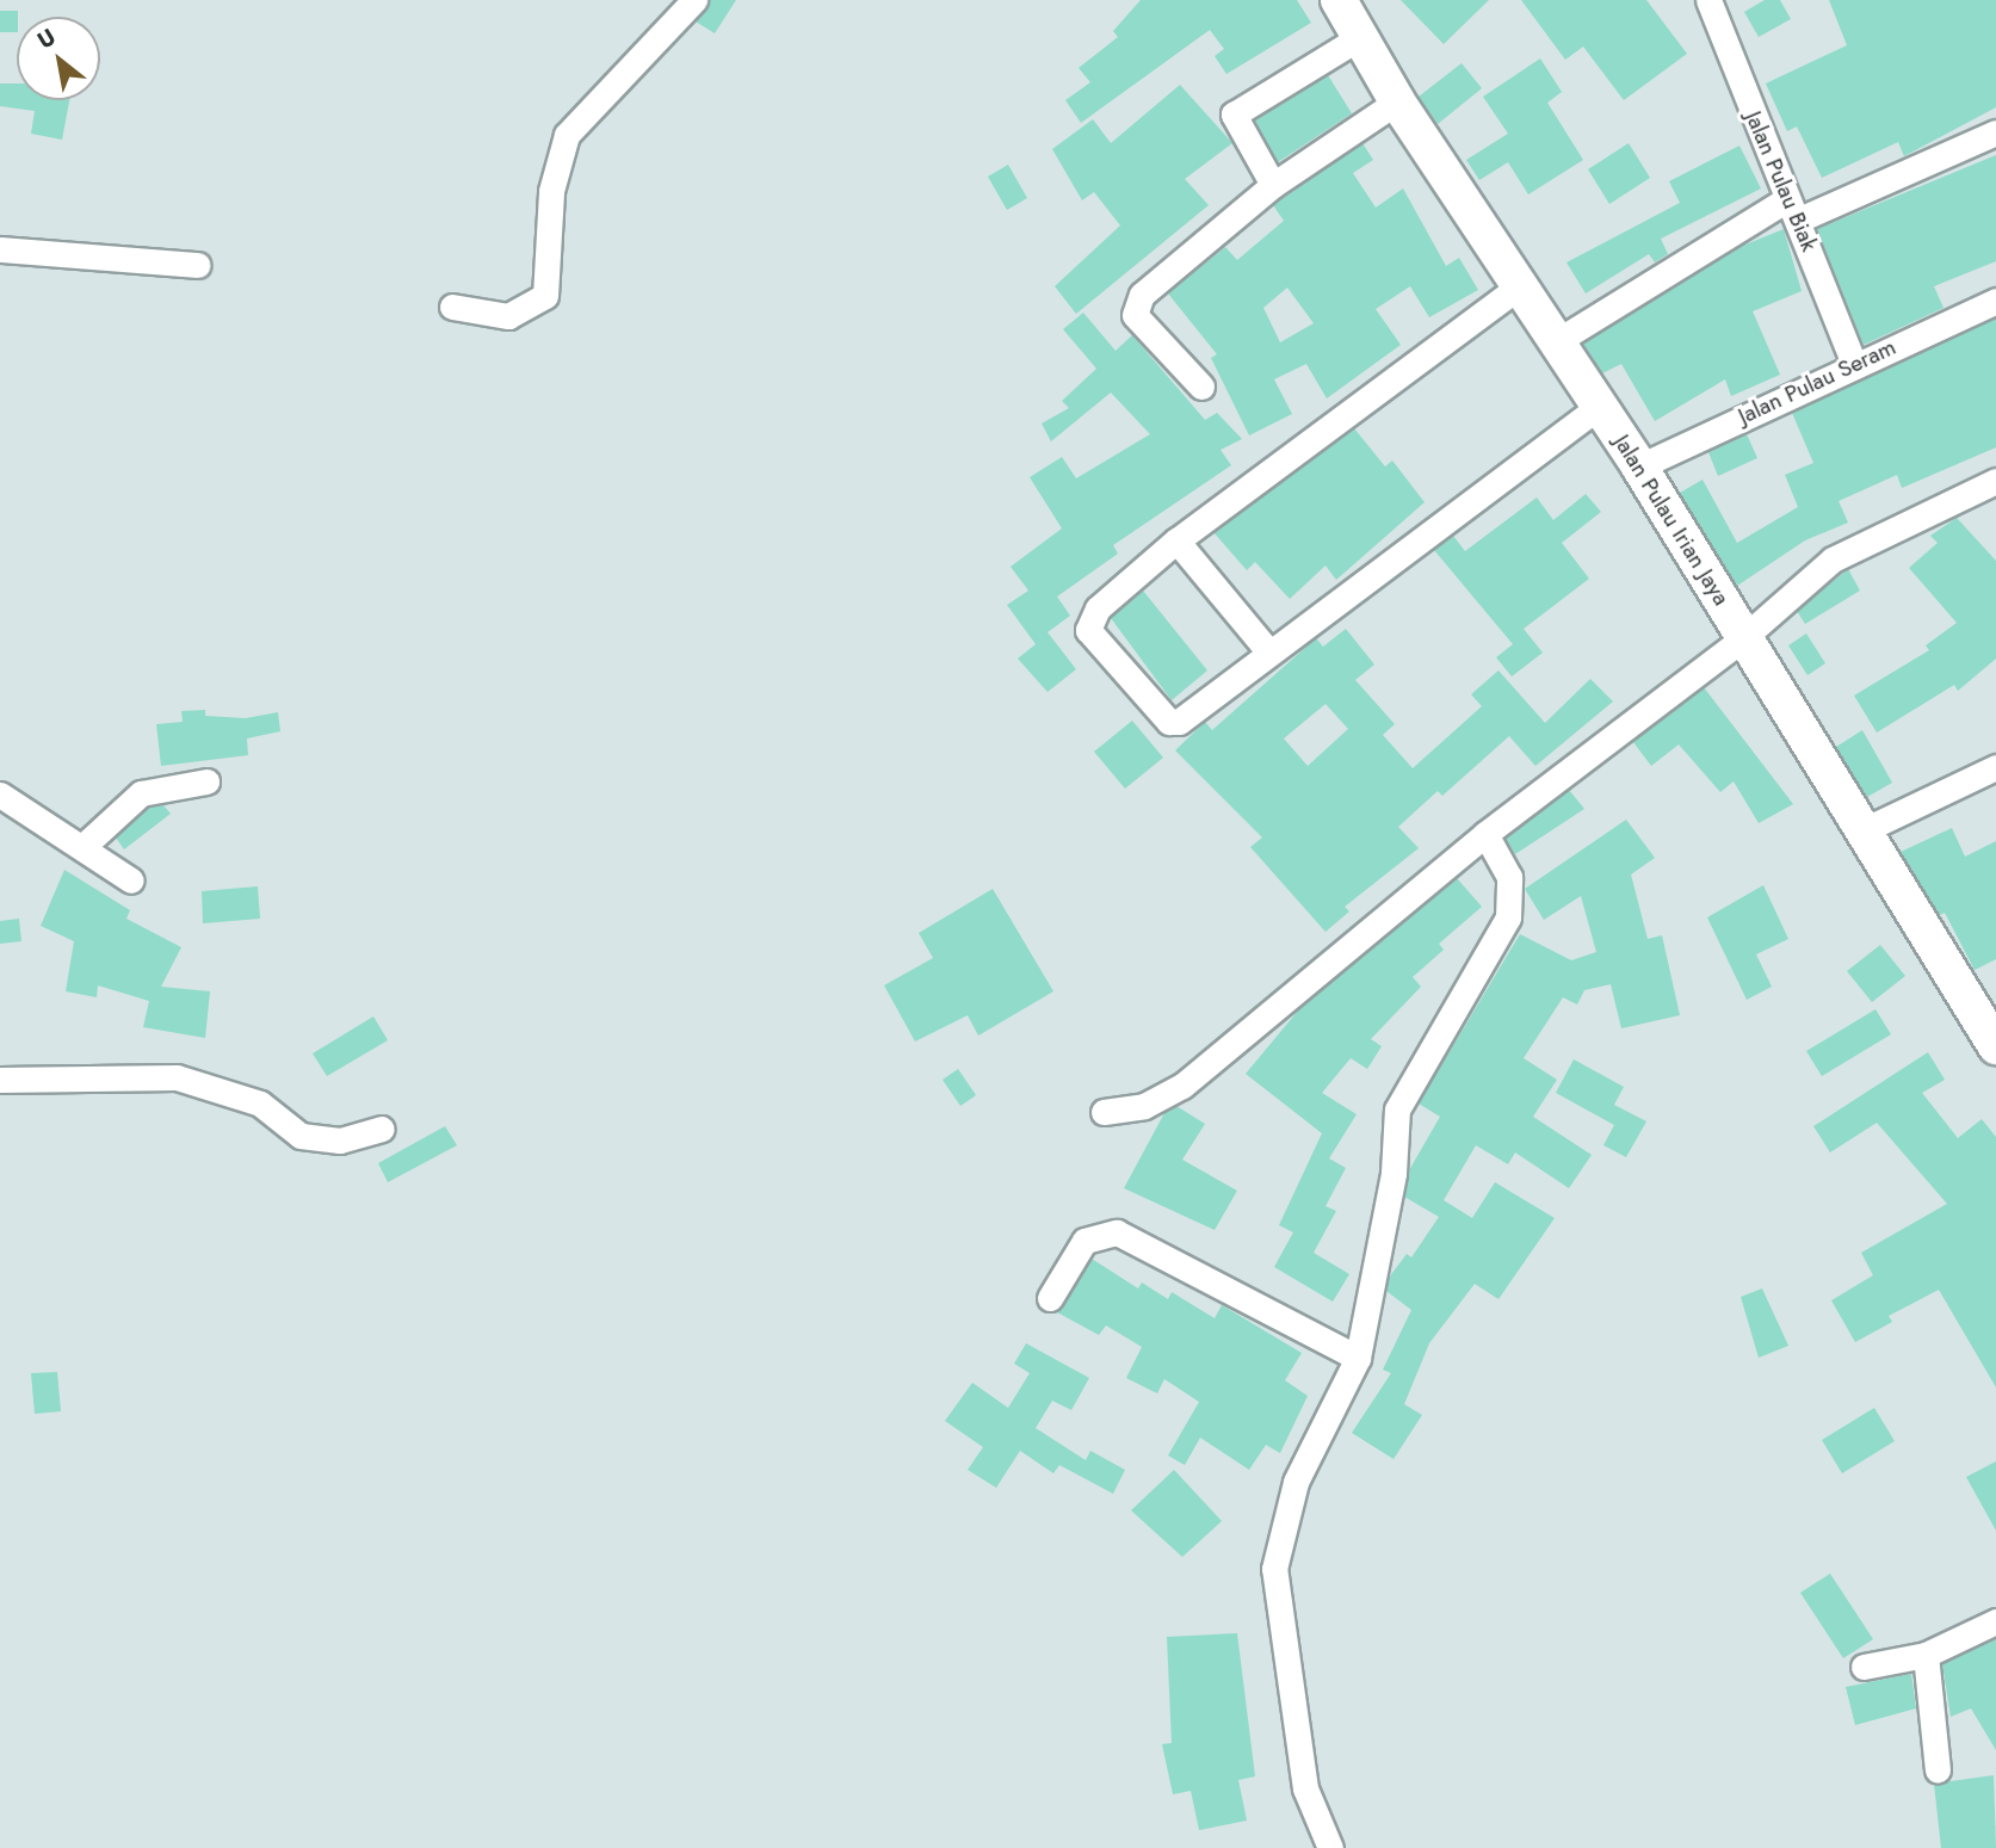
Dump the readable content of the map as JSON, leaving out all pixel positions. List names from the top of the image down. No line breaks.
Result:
{"streets":{"street":["Jalan Pulau Biak","Jalan Pulau Seram","Jalan Pulau Irian Jaya"]},"crossings":[["Jalan Pulau Biak","Jalan Pulau Seram"],["Jalan Pulau Seram","Jalan Pulau Irian Jaya"]],"north":"top left"}
